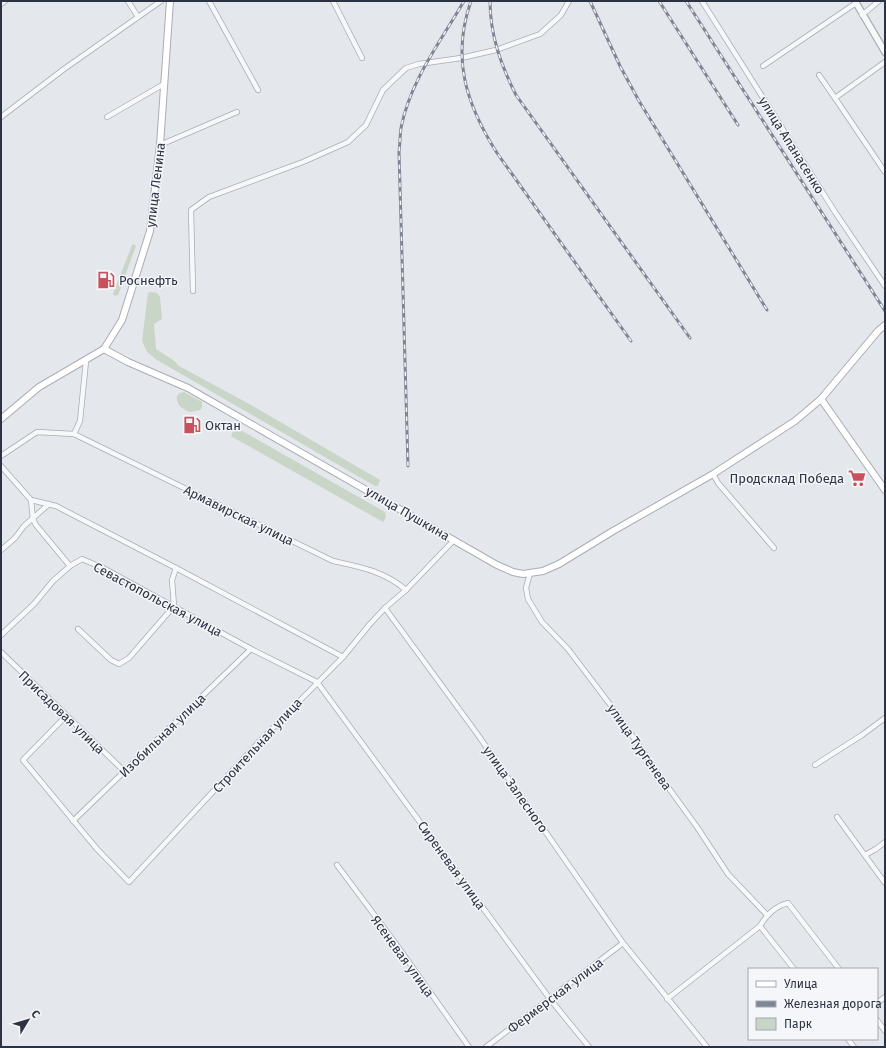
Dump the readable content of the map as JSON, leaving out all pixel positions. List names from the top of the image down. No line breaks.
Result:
{"streets":{"main road":["улица Ленина","улица Пушкина"],"street":["улица Апанасенко","Армавирская улица","Севастопольская улица","Присадовая улица","Изобильная улица","Строительная улица","улица Тургенева","улица Залесного","Сиреневая улица","Ясеневая улица","Фермерская улица"]},"crossings":[["улица Ленина","улица Пушкина"],["улица Пушкина","улица Тургенева"],["Севастопольская улица","Изобильная улица"],["Севастопольская улица","Строительная улица"],["Севастопольская улица","Сиреневая улица"],["Присадовая улица","Изобильная улица"],["Изобильная улица","Строительная улица"],["Строительная улица","улица Залесного"],["Строительная улица","Сиреневая улица"],["улица Залесного","Фермерская улица"],["Сиреневая улица","Фермерская улица"]],"places":{"fuel station":["Роснефть","Октан"],"supermarket":["Продсклад Победа"]},"legend":["Улица","Железная дорога","Парк"],"north":"top right"}
